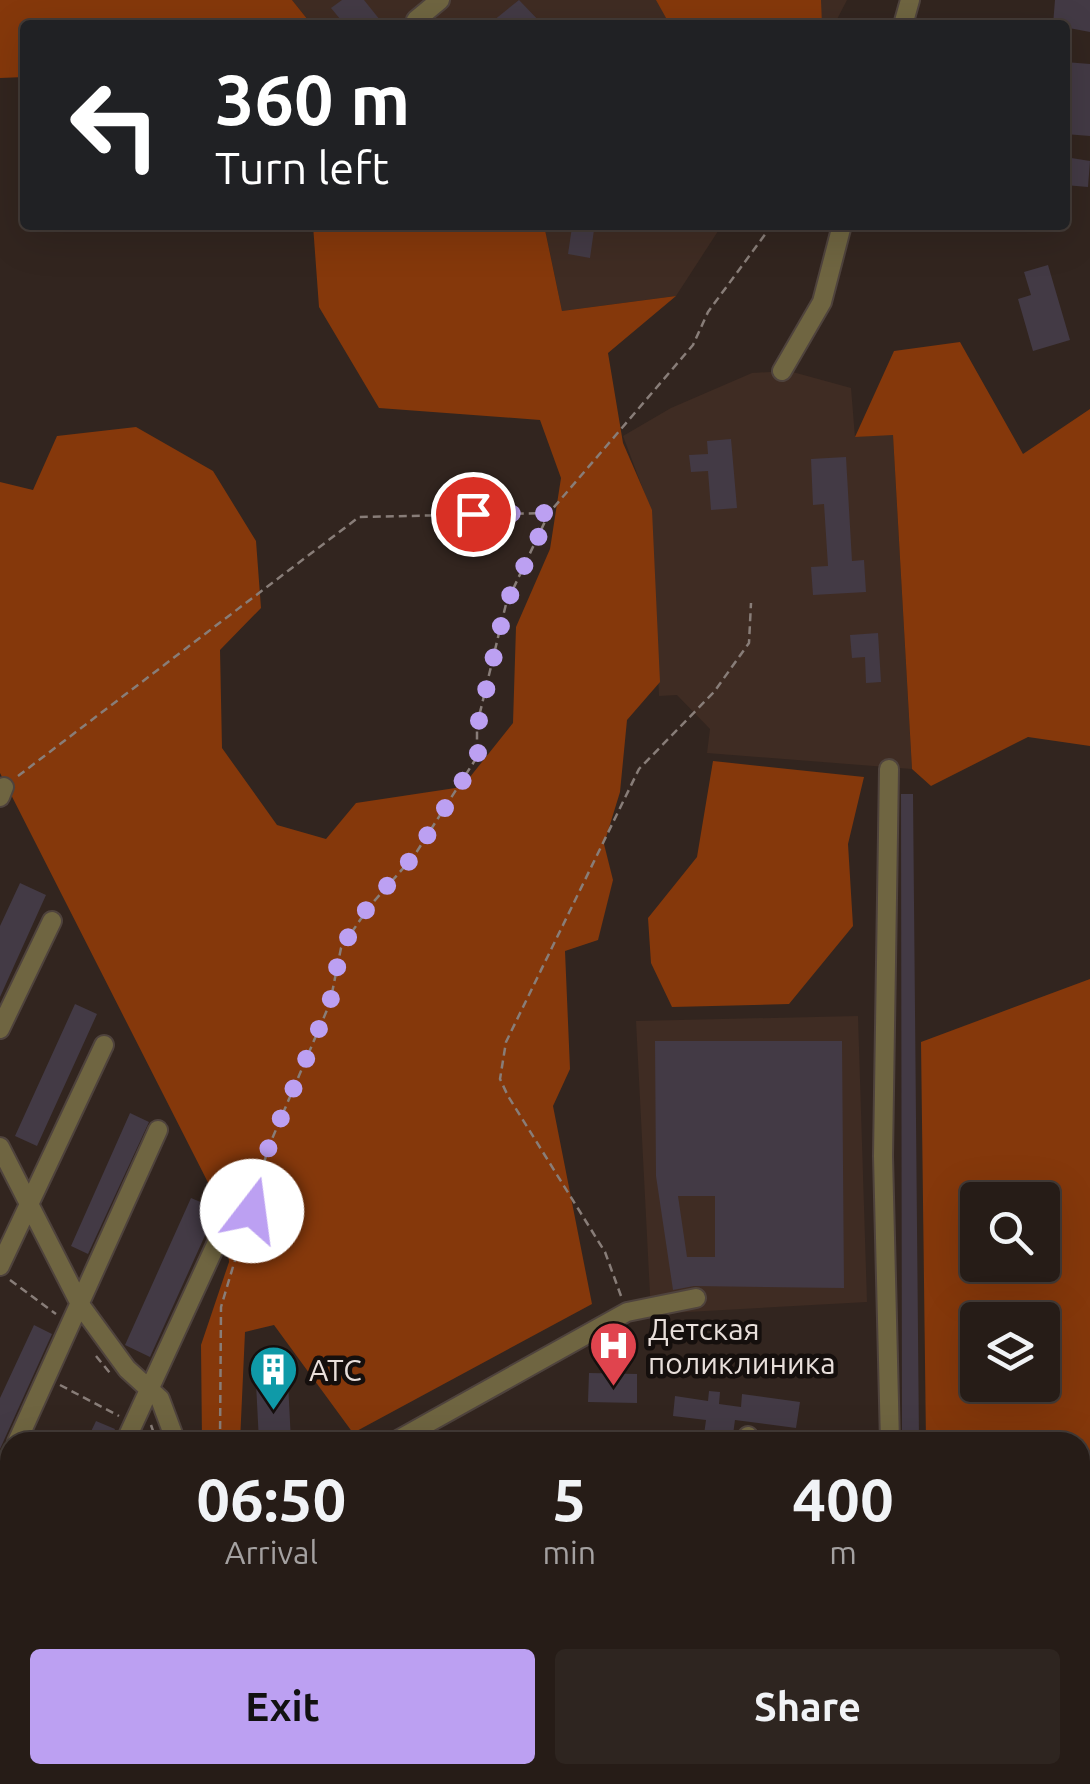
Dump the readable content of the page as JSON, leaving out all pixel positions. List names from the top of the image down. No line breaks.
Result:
{"places":{"hospital":["Детская поликлиника"],"building":["АТС"]},"page":{"turn":["360 m","Turn left"],"eta":["06:50","Arrival","5","min","400","m"],"buttons":["Exit","Share"]}}
